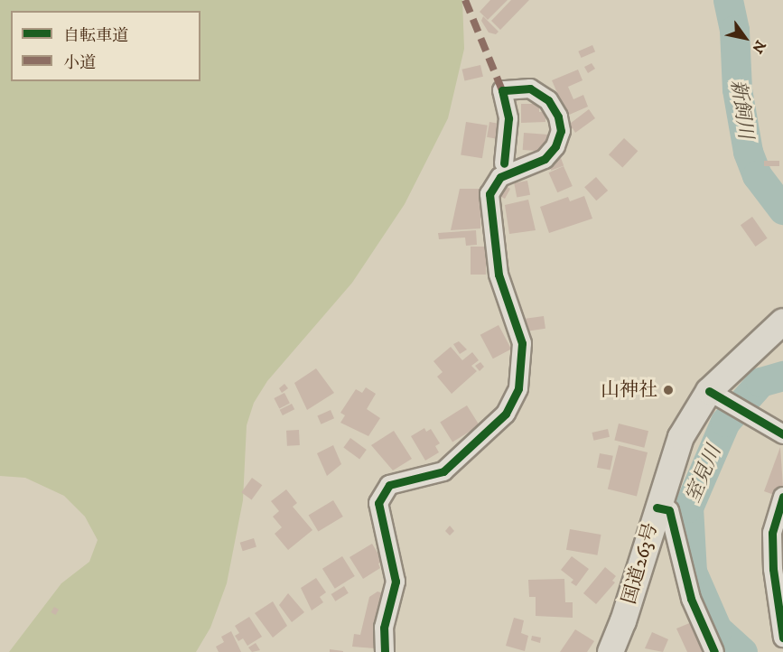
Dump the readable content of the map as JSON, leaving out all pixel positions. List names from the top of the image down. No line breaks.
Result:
{"streets":{"highway":["国道263号"]},"water":["新飼川","室見川"],"places":["山神社"],"legend":["自転車道","小道"],"north":"bottom right"}
